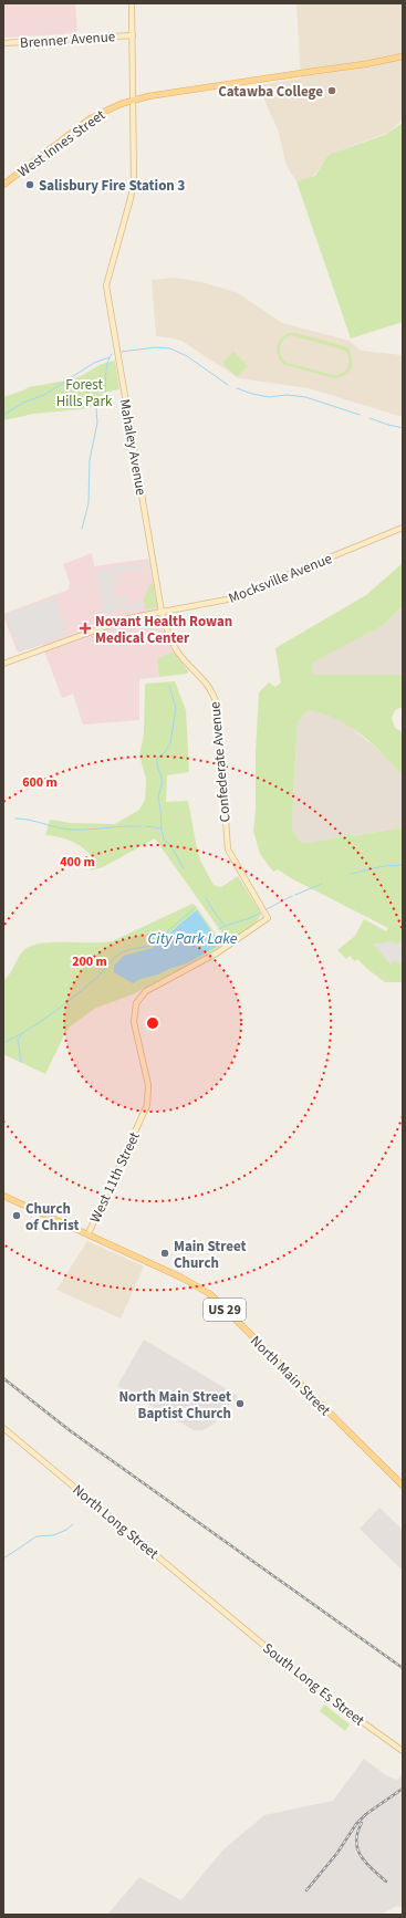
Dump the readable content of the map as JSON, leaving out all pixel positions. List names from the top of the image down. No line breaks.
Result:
{"streets":{"main road":["West Innes Street","US 29","North Main Street"],"street":["Brenner Avenue","Mahaley Avenue","Mocksville Avenue","Confederate Avenue","West 11th Street","North Long Street","South Long Es Street"]},"crossings":[["Brenner Avenue","Mahaley Avenue"],["West Innes Street","Mahaley Avenue"],["Mahaley Avenue","Mocksville Avenue"],["Mahaley Avenue","Confederate Avenue"],["Mocksville Avenue","Confederate Avenue"],["Confederate Avenue","West 11th Street"],["West 11th Street","North Main Street"],["North Long Street","South Long Es Street"]],"water":["City Park Lake"],"parks":["Forest Hills Park"],"places":{"other":["Catawba College","Salisbury Fire Station 3","Church of Christ","Main Street Church","North Main Street Baptist Church"],"health":["Novant Health Rowan Medical Center"]},"rings":["600 m","400 m","200 m"]}
